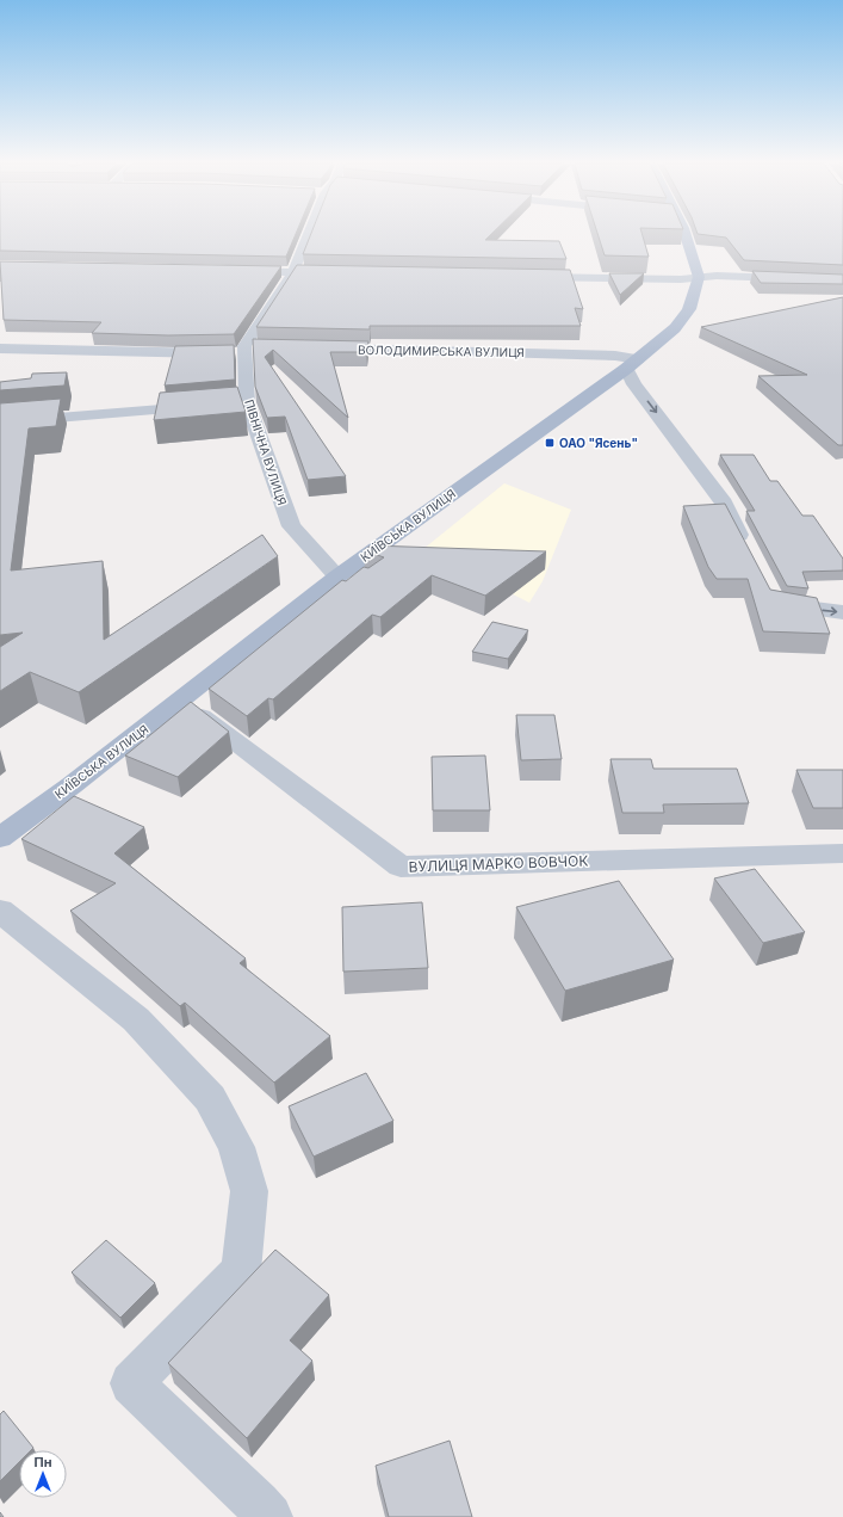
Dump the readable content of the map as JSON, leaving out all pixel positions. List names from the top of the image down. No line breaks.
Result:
{"streets":{"main road":["КИЇВСЬКА ВУЛИЦЯ"],"street":["ВОЛОДИМИРСЬКА ВУЛИЦЯ","ПІВНІЧНА ВУЛИЦЯ","ВУЛИЦЯ МАРКО ВОВЧОК"]},"crossings":[["ВОЛОДИМИРСЬКА ВУЛИЦЯ","КИЇВСЬКА ВУЛИЦЯ"],["ПІВНІЧНА ВУЛИЦЯ","КИЇВСЬКА ВУЛИЦЯ"],["КИЇВСЬКА ВУЛИЦЯ","ВУЛИЦЯ МАРКО ВОВЧОК"]],"places":{"transit":["ОАО \"Ясень\""]},"north":"top"}
